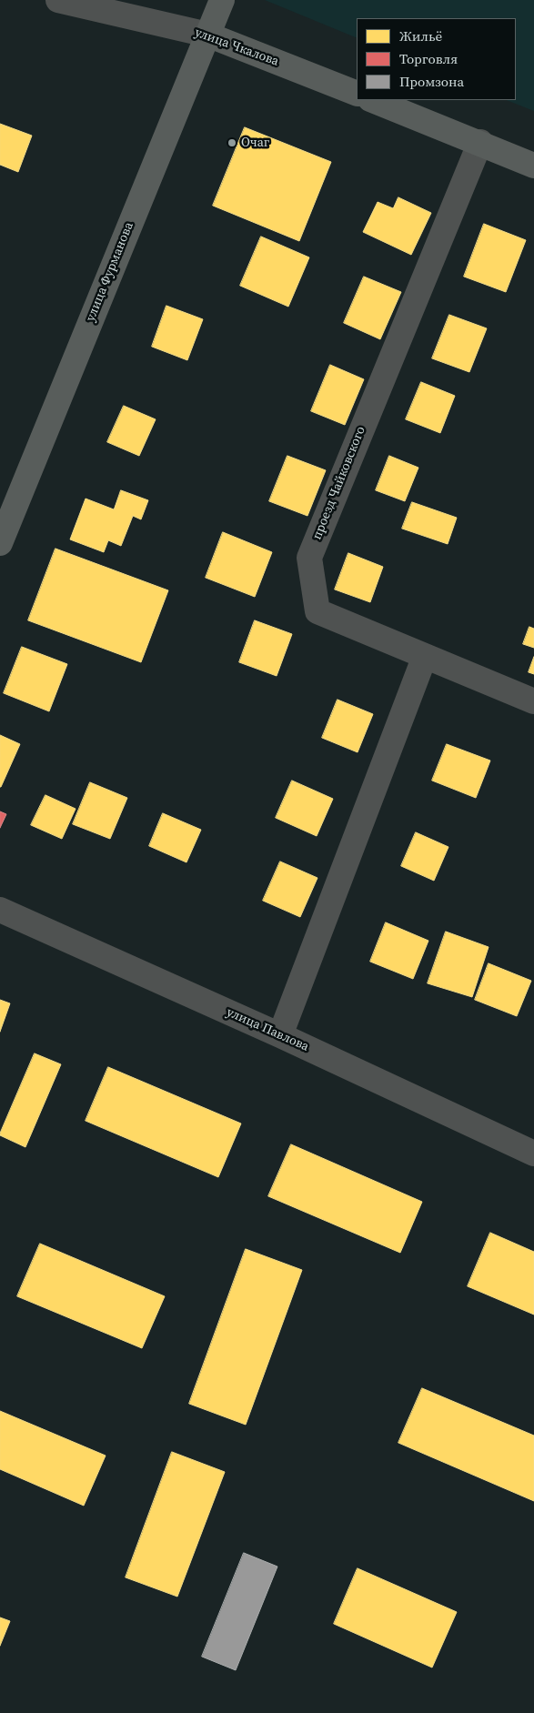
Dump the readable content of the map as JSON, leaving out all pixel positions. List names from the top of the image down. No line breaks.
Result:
{"streets":{"street":["улица Чкалова","улица Фурманова","проезд Чайковского","улица Павлова"]},"crossings":[["улица Чкалова","улица Фурманова"]],"places":["Очаг"],"legend":["Жильё","Торговля","Промзона"]}
